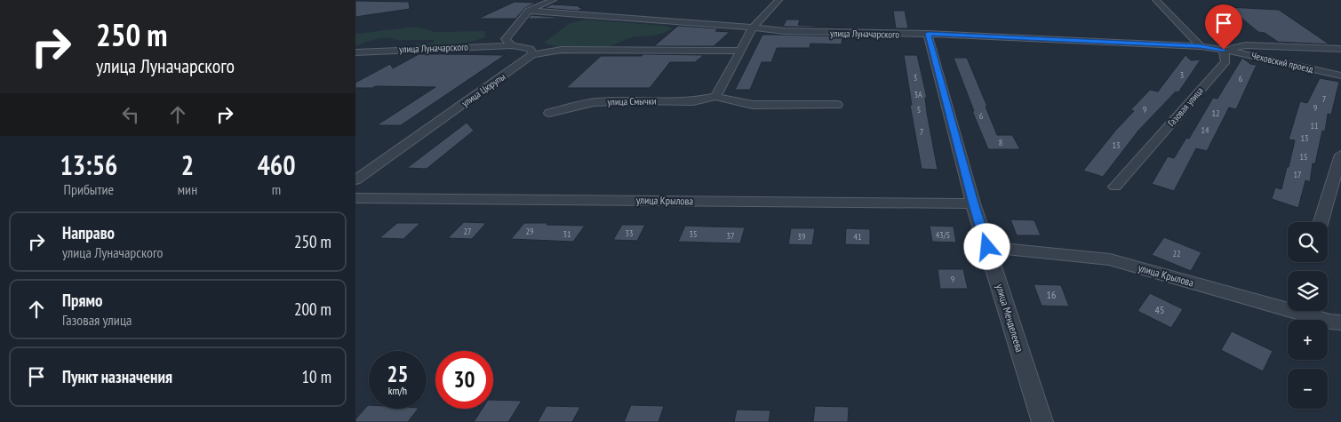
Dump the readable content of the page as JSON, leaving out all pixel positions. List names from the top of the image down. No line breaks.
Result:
{"streets":{"street":["улица Луначарского","Чеховский проезд","улица Цюрупы","улица Смычки","Газовая улица","улица Крылова","улица Менделеева"]},"crossings":[["улица Луначарского","улица Менделеева"],["Чеховский проезд","Газовая улица"],["улица Крылова","улица Менделеева"]],"house_numbers":["3","3","6","3А","7","9","5","9","12","6","11","14","7","13","8","13","15","17","27","29","33","31","35","43/5","37","39","41","22","9","16","45"],"page":{"turn":["250 m","улица Луначарского"],"eta":["13:56","Прибытие","2","мин","460","m"],"list":[{"name":"Направо","note":"улица Луначарского","value":"250 m"},{"name":"Прямо","note":"Газовая улица","value":"200 m"},{"name":"Пункт назначения","value":"10 m"}],"map_buttons":["+","−"],"speed":"25 km/h","limit":"30"}}
